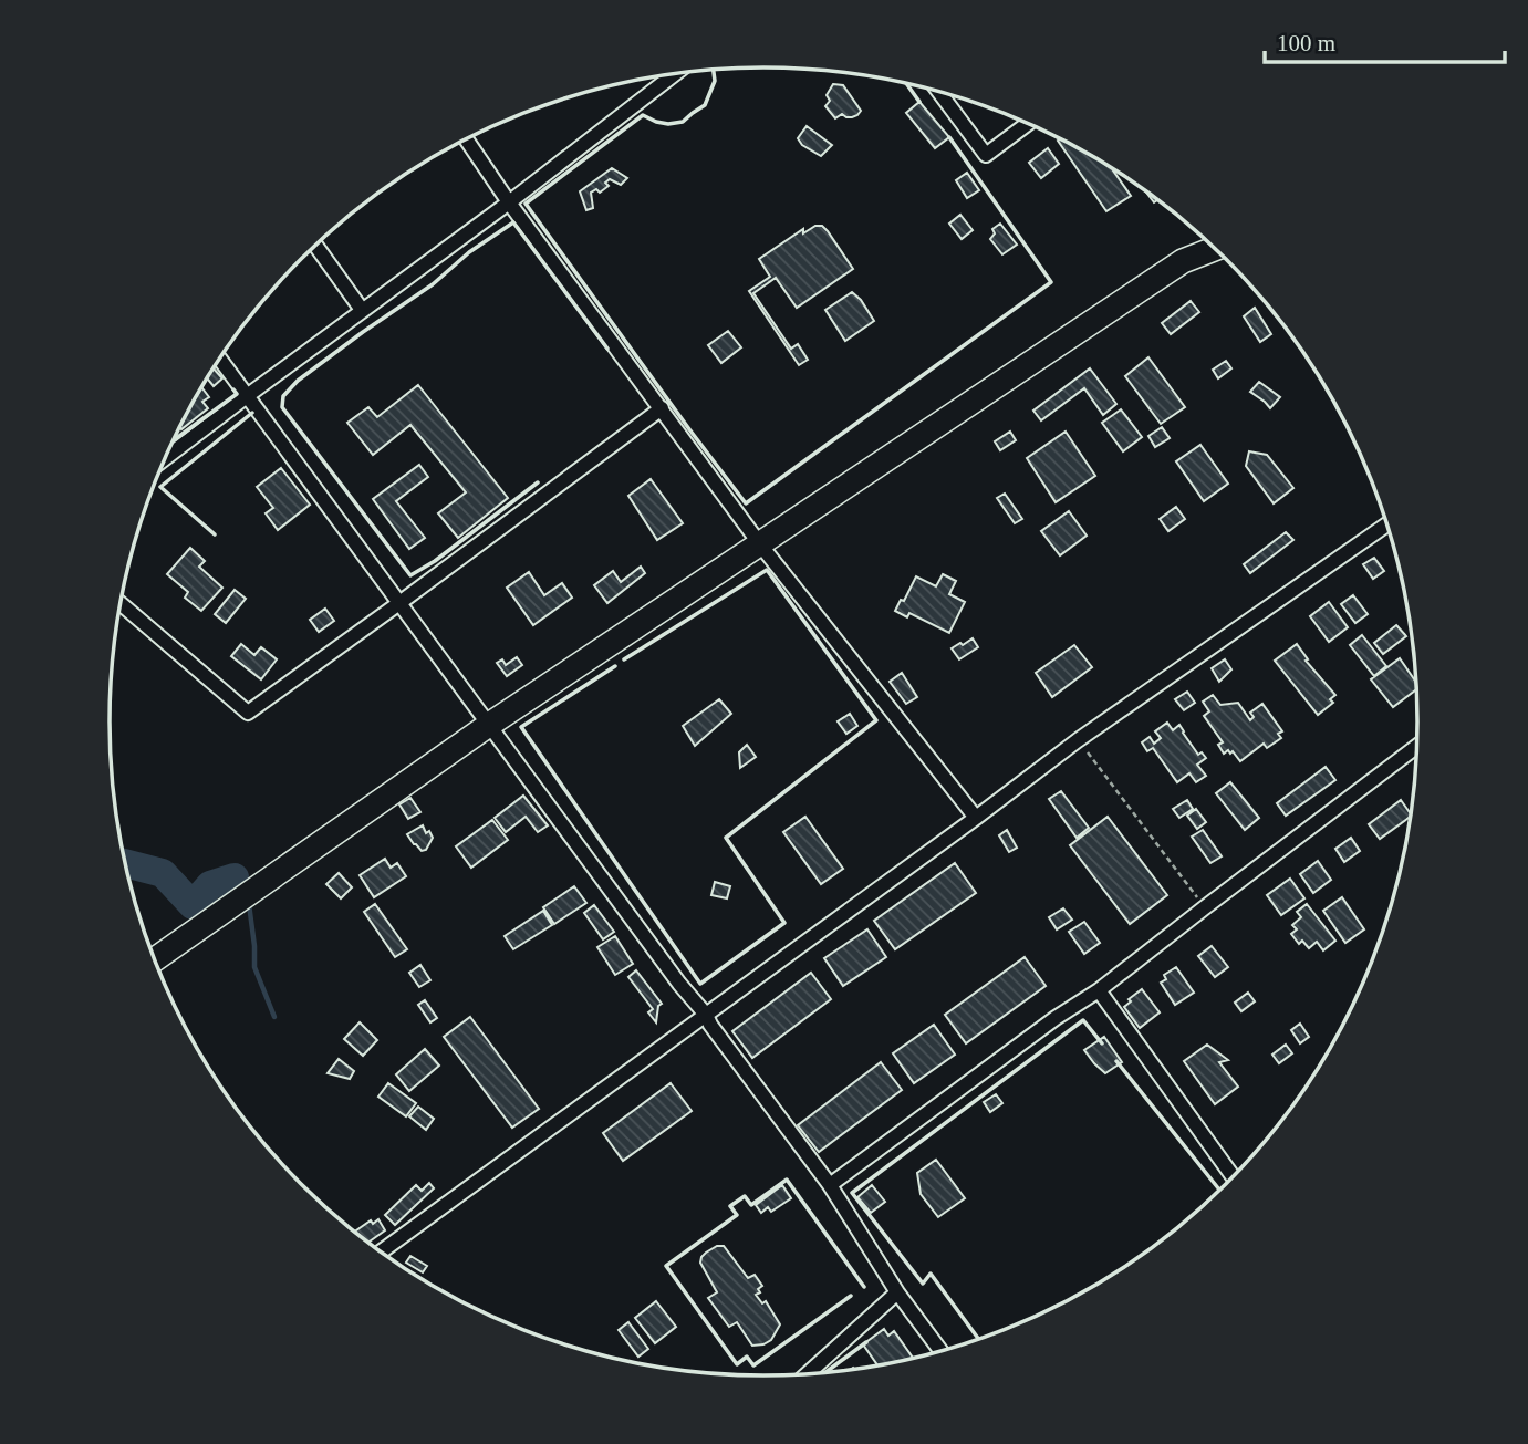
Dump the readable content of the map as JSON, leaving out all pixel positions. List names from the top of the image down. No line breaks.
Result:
{"scale_bar":"100 m"}
